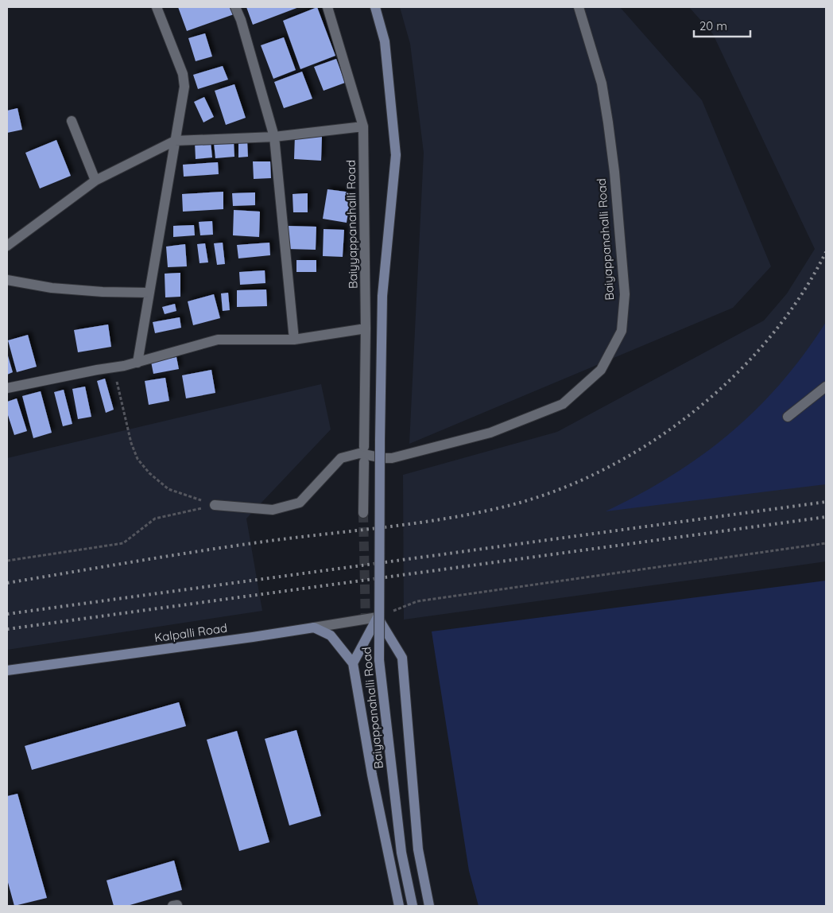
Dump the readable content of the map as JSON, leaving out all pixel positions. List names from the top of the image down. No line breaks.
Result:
{"streets":{"street":["Baiyyappanahalli Road","Baiyappanahalli Road","Kalpalli Road"]},"crossings":[["Baiyyappanahalli Road","Baiyappanahalli Road"],["Baiyappanahalli Road","Kalpalli Road"]],"scale_bar":"20 m"}
